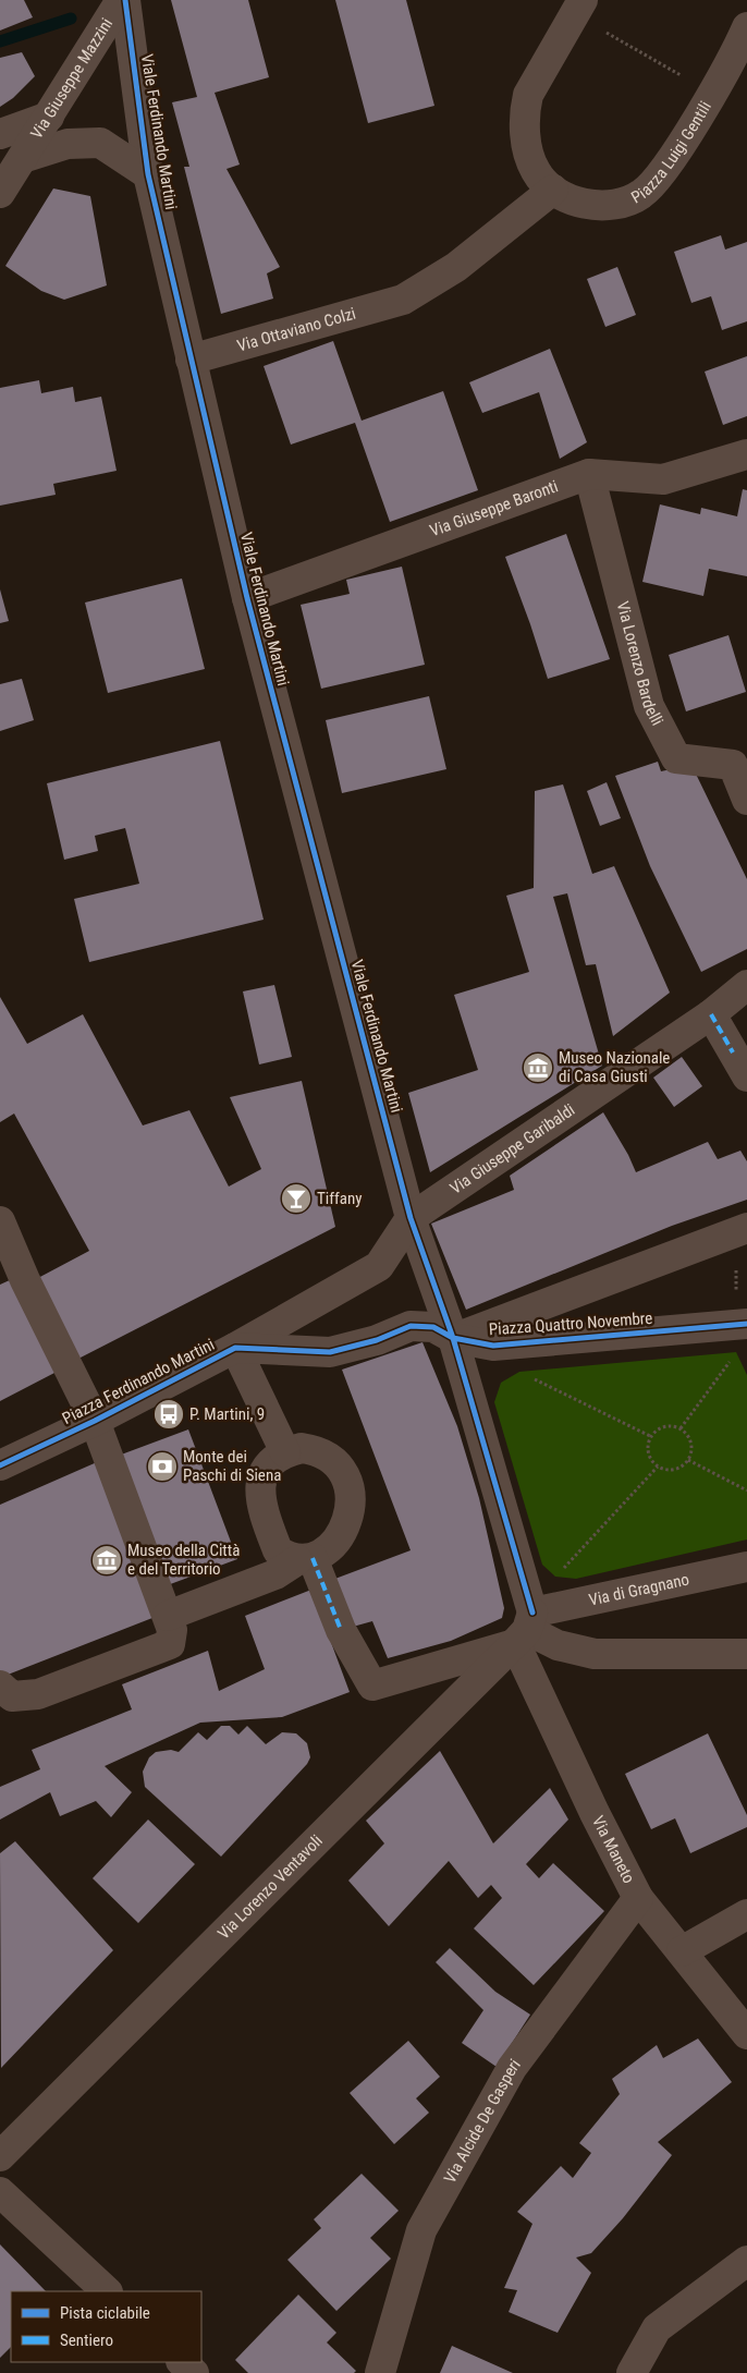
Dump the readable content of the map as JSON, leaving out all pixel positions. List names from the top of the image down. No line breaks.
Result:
{"streets":{"street":["Via Giuseppe Mazzini","Viale Ferdinando Martini","Piazza Luigi Gentili","Via Ottaviano Colzi","Via Giuseppe Baronti","Via Lorenzo Bardelli","Via Giuseppe Garibaldi","Piazza Quattro Novembre","Piazza Ferdinando Martini","Via di Gragnano","Via Maneto","Via Lorenzo Ventavoli","Via Alcide De Gasperi"]},"crossings":[["Via Giuseppe Mazzini","Viale Ferdinando Martini"],["Viale Ferdinando Martini","Via Ottaviano Colzi"],["Viale Ferdinando Martini","Via Giuseppe Baronti"],["Viale Ferdinando Martini","Via Giuseppe Garibaldi"],["Viale Ferdinando Martini","Piazza Ferdinando Martini"],["Piazza Luigi Gentili","Via Ottaviano Colzi"],["Via Giuseppe Baronti","Via Lorenzo Bardelli"],["Via Giuseppe Garibaldi","Piazza Ferdinando Martini"],["Piazza Quattro Novembre","Piazza Ferdinando Martini"],["Via di Gragnano","Via Maneto"],["Via di Gragnano","Via Lorenzo Ventavoli"],["Via Maneto","Via Lorenzo Ventavoli"],["Via Maneto","Via Alcide De Gasperi"]],"places":{"museum":["Museo Nazionale di Casa Giusti","Museo della Città e del Territorio"],"bar":["Tiffany"],"bus stop":["P. Martini, 9"],"bank":["Monte dei Paschi di Siena"]},"legend":["Pista ciclabile","Sentiero"]}
